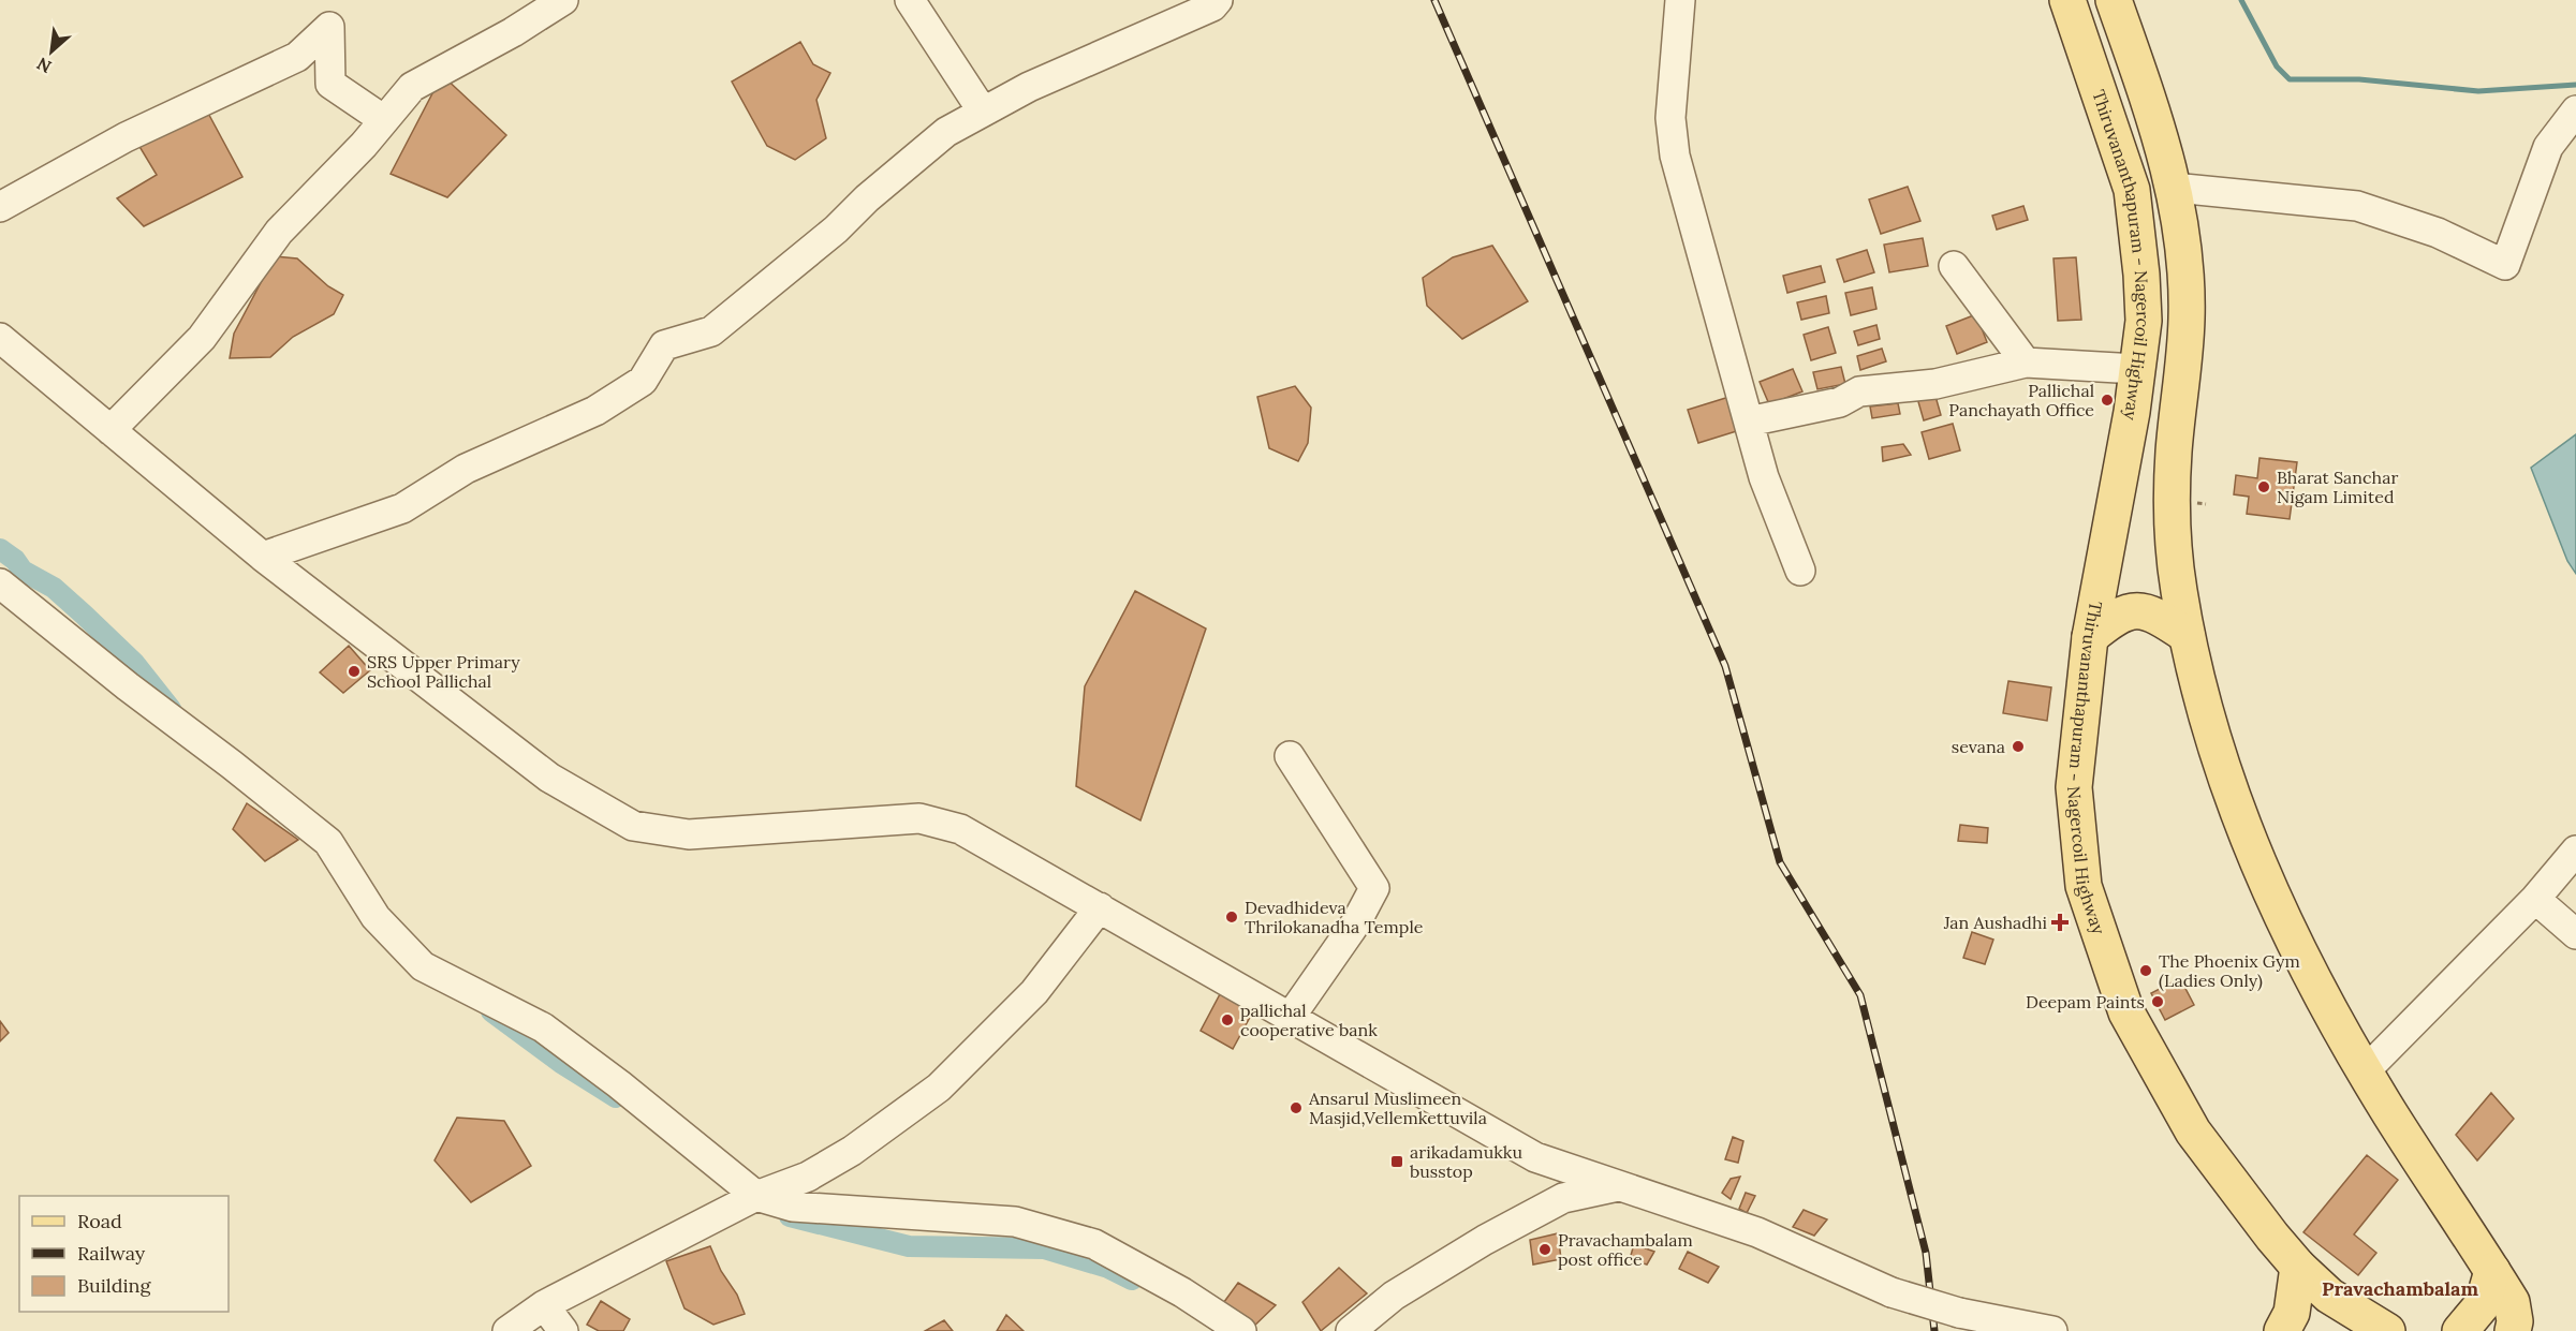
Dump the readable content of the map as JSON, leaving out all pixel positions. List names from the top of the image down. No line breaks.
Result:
{"streets":{"main road":["Thiruvananthapuram - Nagercoil Highway"]},"districts":["Pravachambalam"],"places":{"other":["Pallichal Panchayath Office","Bharat Sanchar Nigam Limited","SRS Upper Primary School Pallichal","sevana","Devadhideva Thrilokanadha Temple","The Phoenix Gym (Ladies Only)","Deepam Paints","pallichal cooperative bank","Ansarul Muslimeen Masjid,Vellemkettuvila","Pravachambalam post office"],"health":["Jan Aushadhi"],"transit":["arikadamukku busstop"]},"legend":["Road","Railway","Building"],"north":"bottom left"}
